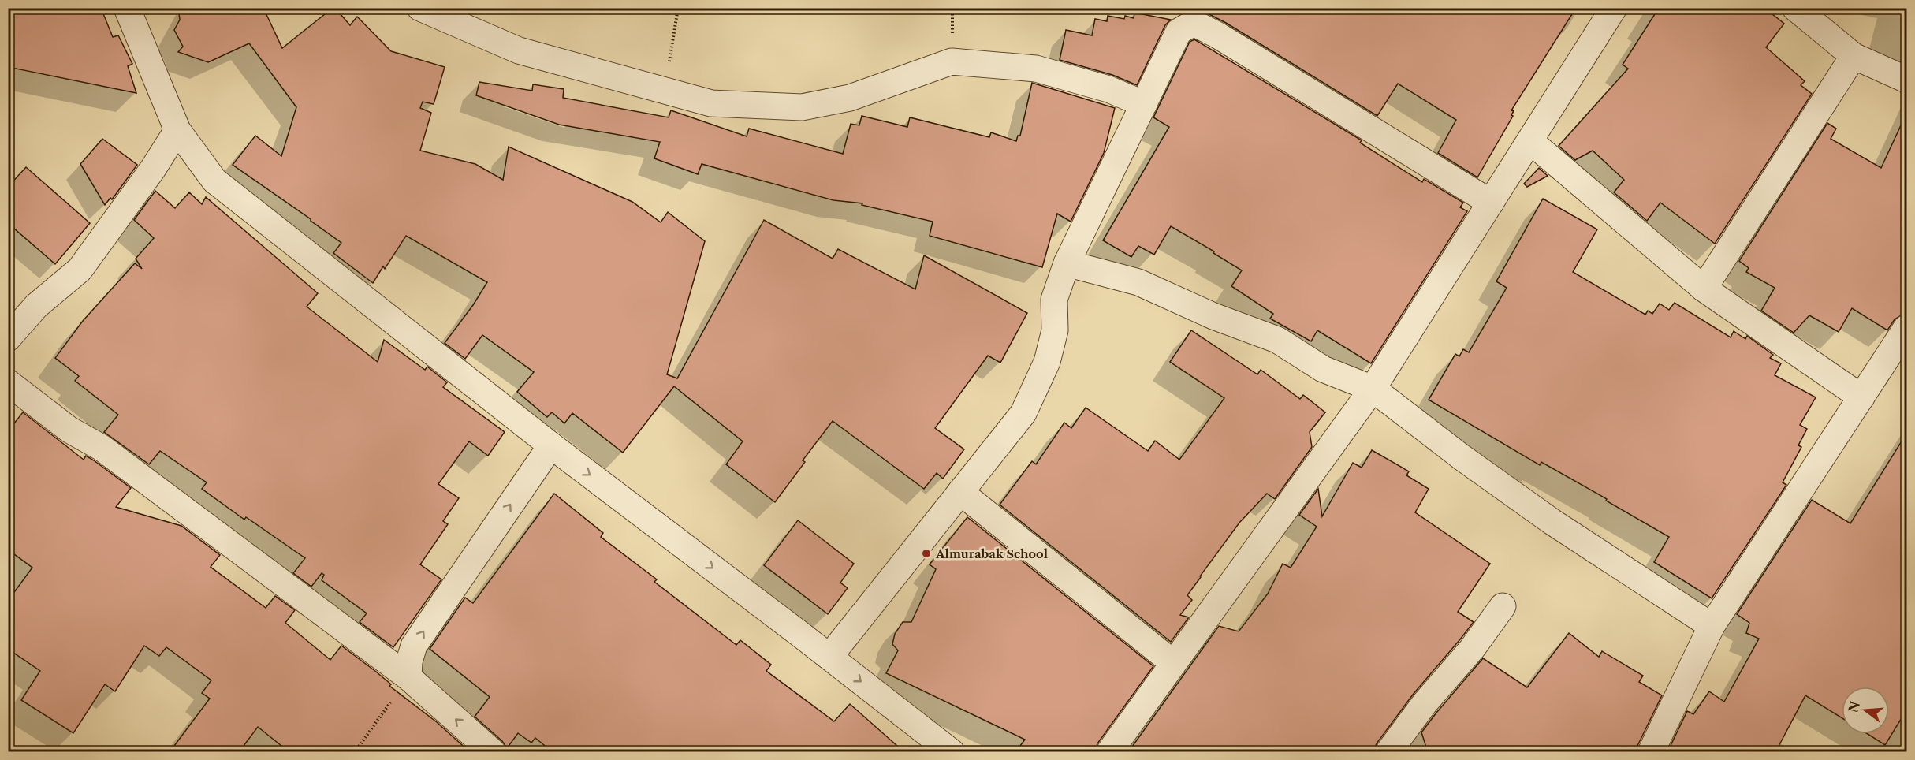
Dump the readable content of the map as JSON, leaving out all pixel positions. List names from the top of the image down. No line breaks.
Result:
{"places":["Almurabak School"],"north":"left"}
